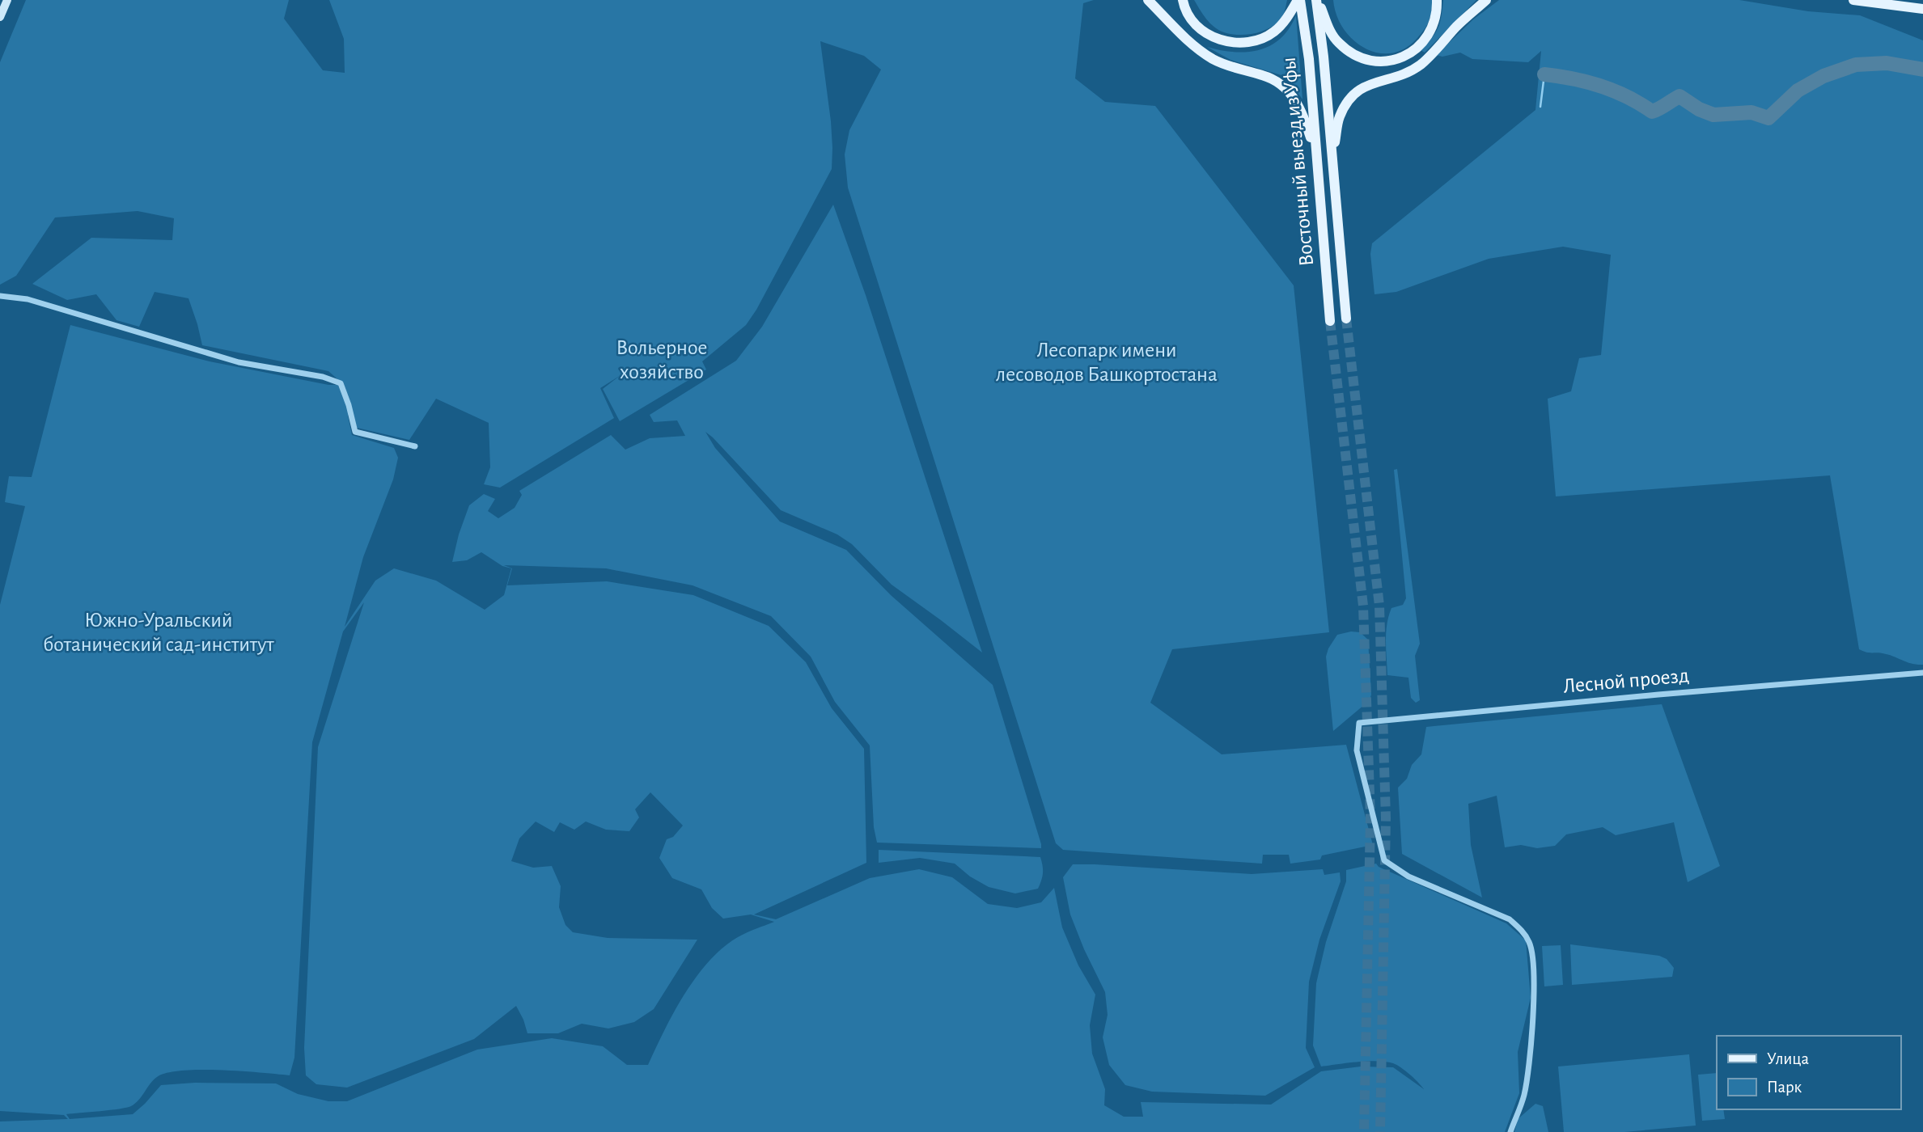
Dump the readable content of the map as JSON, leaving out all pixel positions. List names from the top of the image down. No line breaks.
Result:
{"streets":{"main road":["Восточный выезд из Уфы"],"street":["Лесной проезд"]},"parks":["Вольерное хозяйство","Лесопарк имени лесоводов Башкортостана","Южно-Уральский ботанический сад-институт"],"legend":["Улица","Парк"]}
